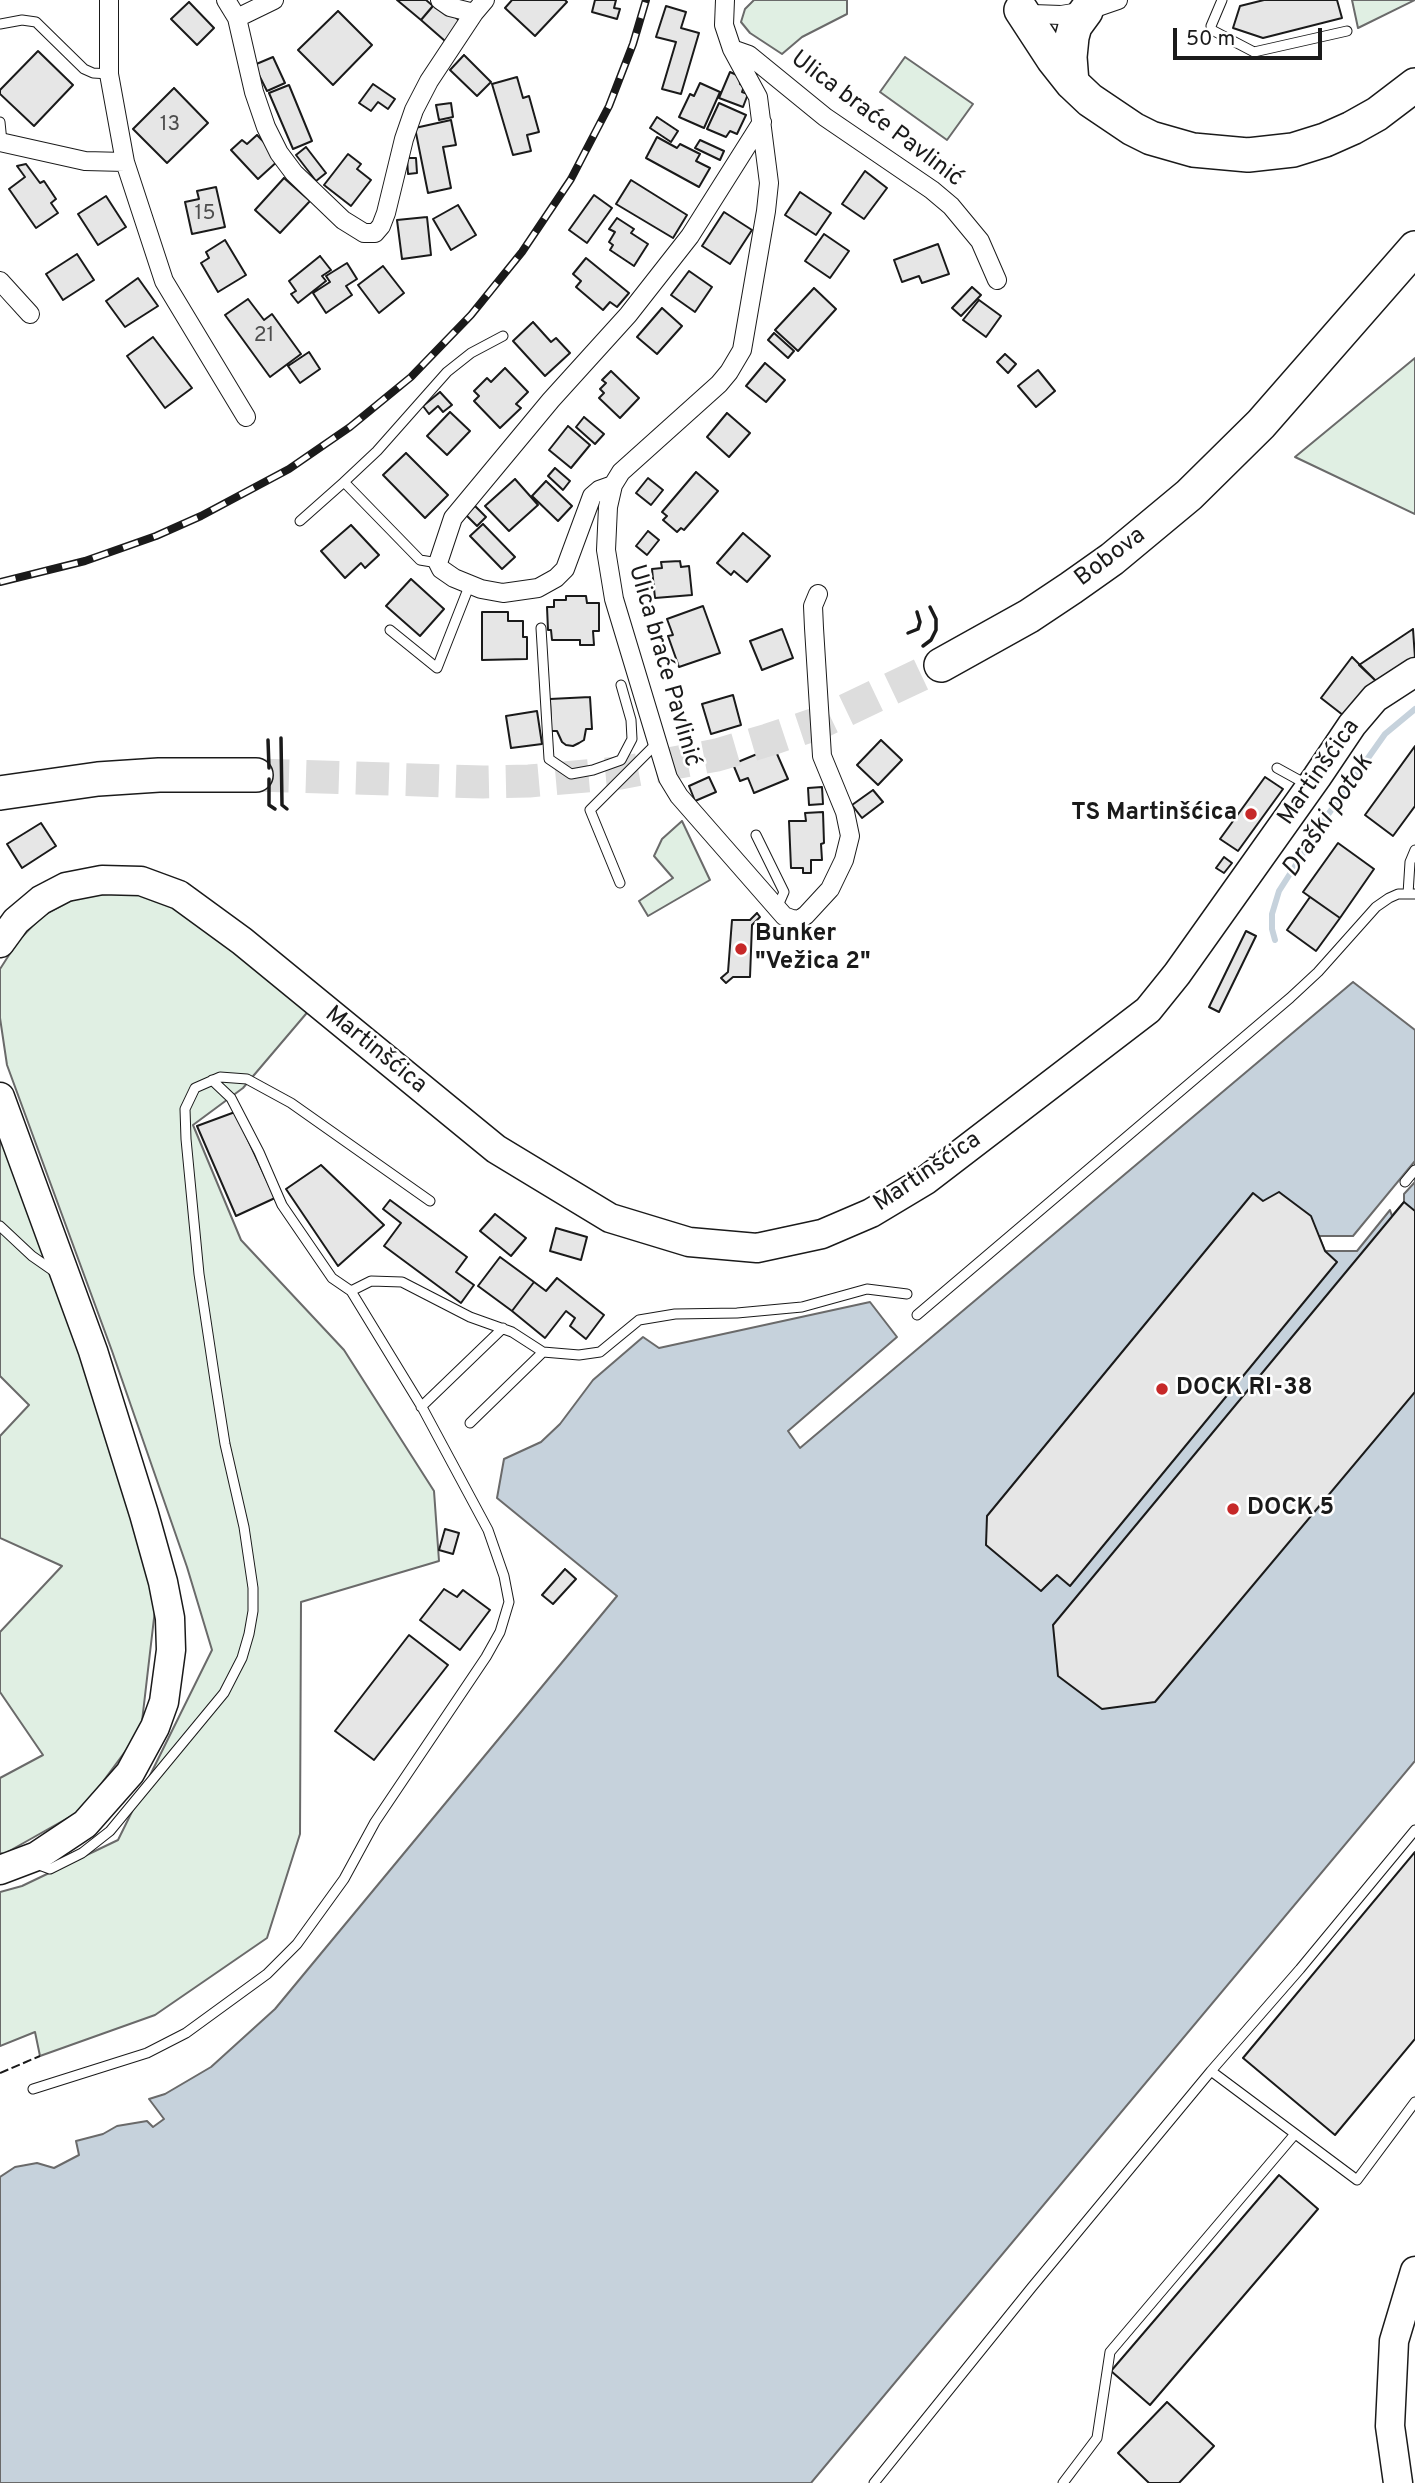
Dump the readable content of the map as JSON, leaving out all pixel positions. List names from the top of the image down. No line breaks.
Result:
{"streets":{"highway":["Bobova"],"main road":["Martinšćica"],"street":["Ulica braće Pavlinić"]},"water":["Draški potok"],"places":["TS Martinšćica","Bunker \"Vežica 2\"","DOCK RI-38","DOCK 5"],"house_numbers":["13","15","21"],"scale_bar":"50 m"}
